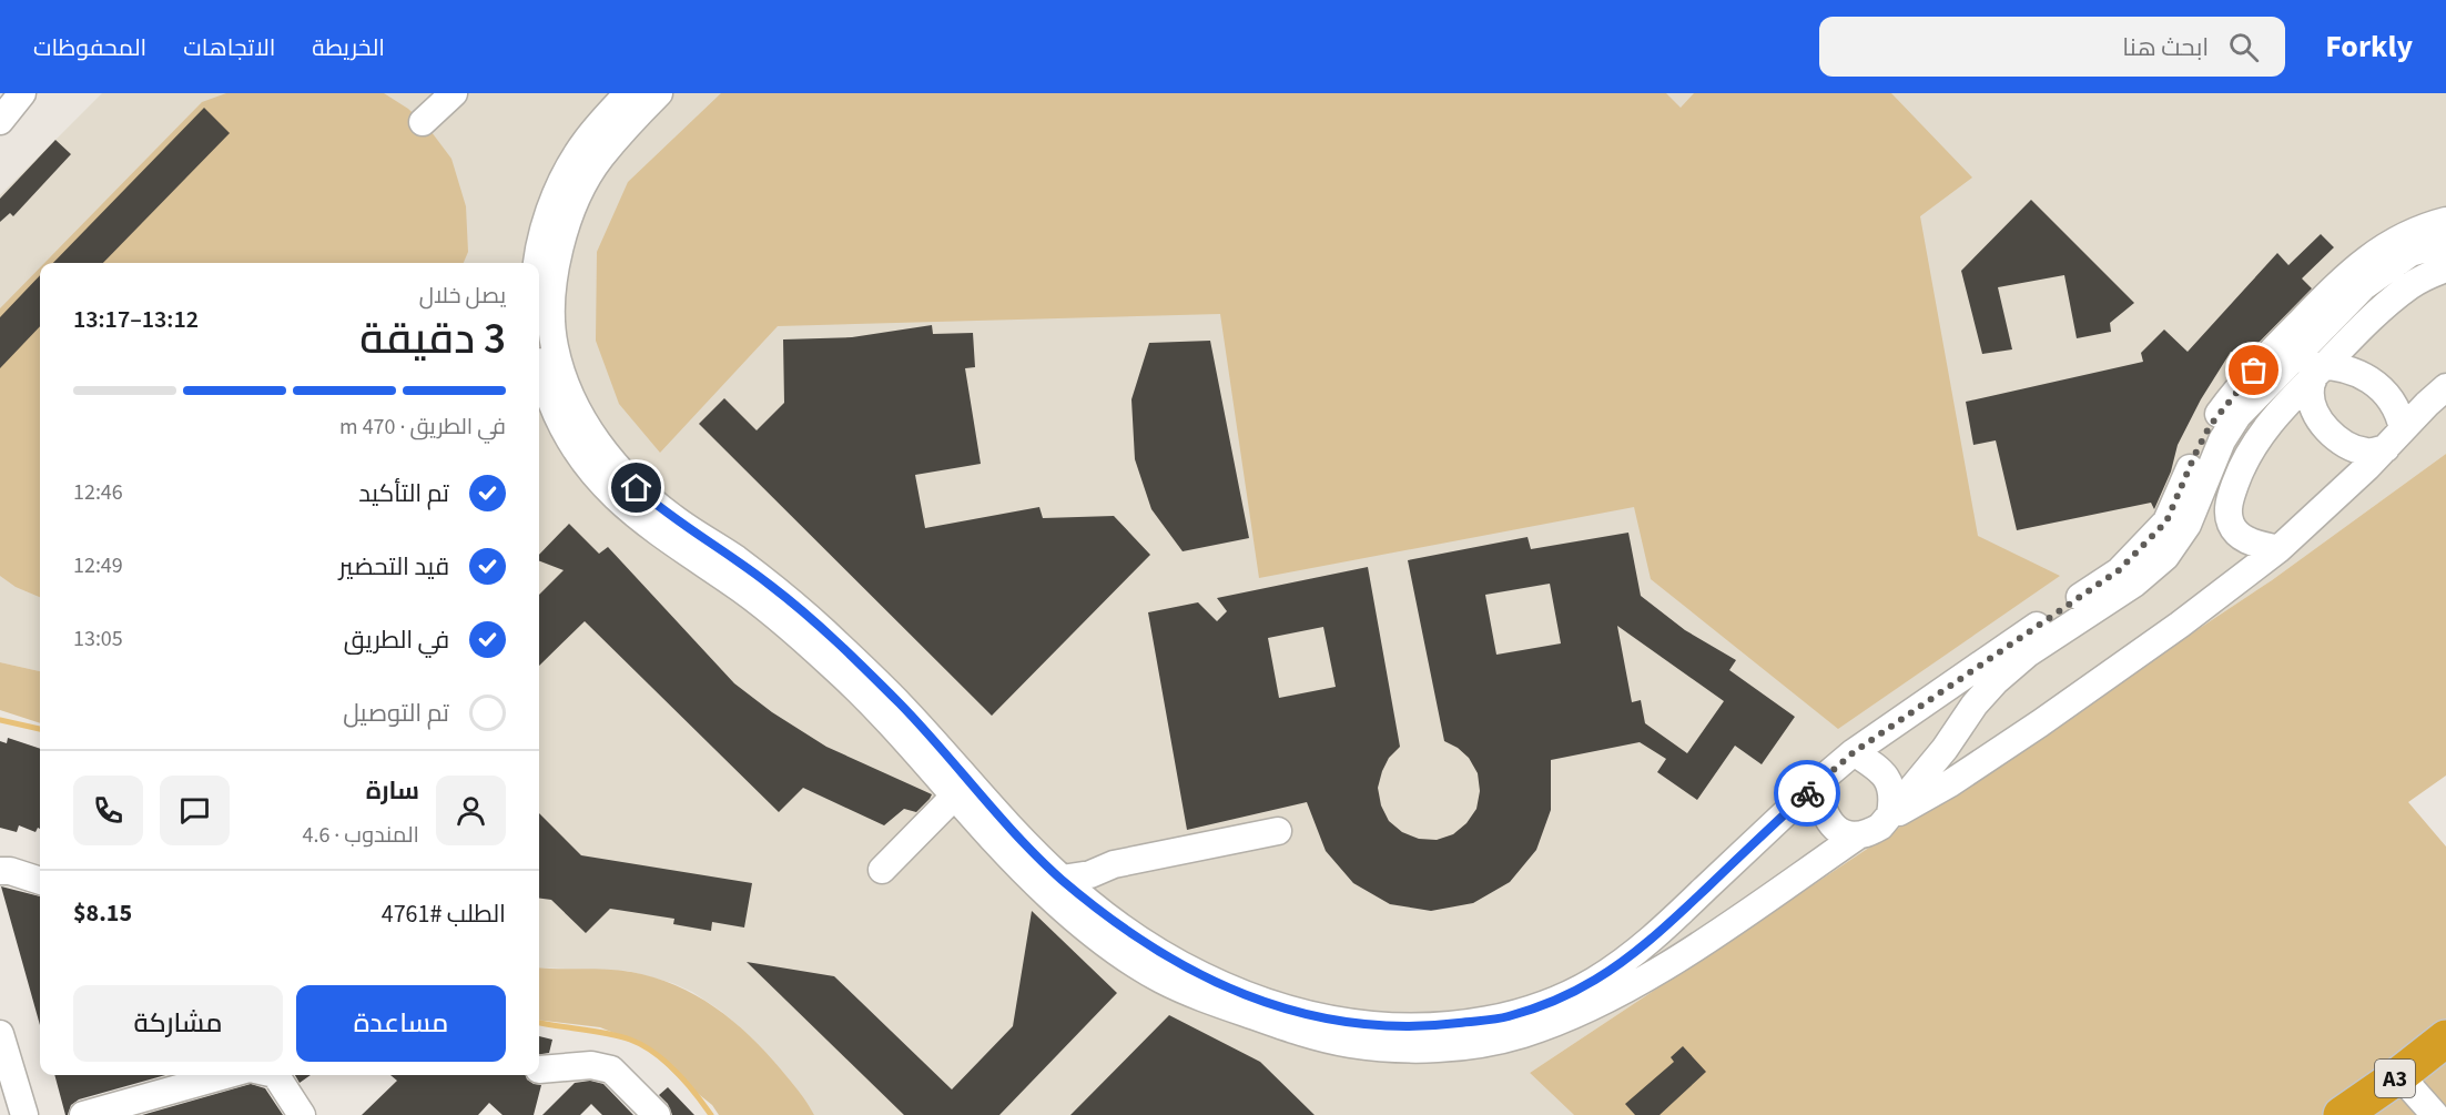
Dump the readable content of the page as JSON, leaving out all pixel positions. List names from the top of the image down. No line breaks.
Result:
{"streets":{"highway":["A3"]},"page":{"header":"Forkly","search":"ابحث هنا","nav":["الخريطة","الاتجاهات","المحفوظات"],"heading":["3 دقيقة","يصل خلال","13:12–13:17"],"panel":["سارة","المندوب · 4.6","الطلب #4761","$8.15"],"bar":"في الطريق · 470 m","list":[["تم التأكيد","12:46"],["قيد التحضير","12:49"],["في الطريق","13:05"],"تم التوصيل"],"buttons":["مساعدة","مشاركة"]}}
